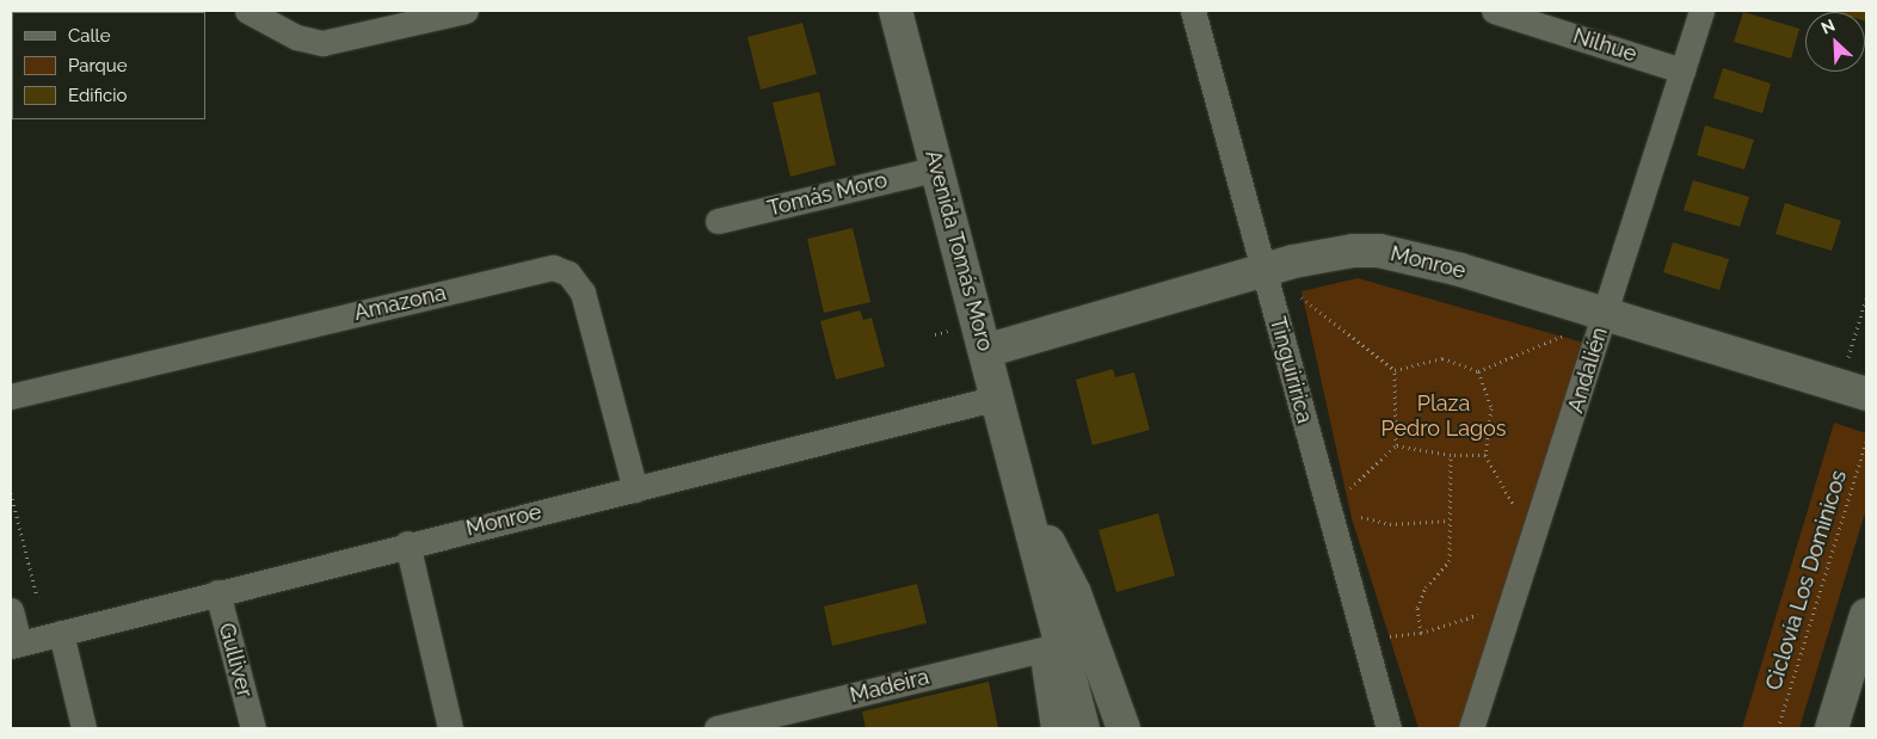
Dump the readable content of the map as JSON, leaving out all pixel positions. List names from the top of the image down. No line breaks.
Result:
{"streets":{"main road":["Avenida Tomás Moro","Monroe"],"street":["Nilhue","Tomás Moro","Amazona","Tinguiririca","Andalién","Gulliver","Madeira"],"path":["Ciclovía Los Dominicos"]},"crossings":[["Nilhue","Andalién"],["Tomás Moro","Avenida Tomás Moro"],["Avenida Tomás Moro","Monroe"],["Avenida Tomás Moro","Madeira"],["Monroe","Amazona"],["Monroe","Tinguiririca"],["Monroe","Andalién"],["Monroe","Gulliver"]],"parks":["Plaza Pedro Lagos"],"legend":["Calle","Parque","Edificio"],"north":"top left"}
